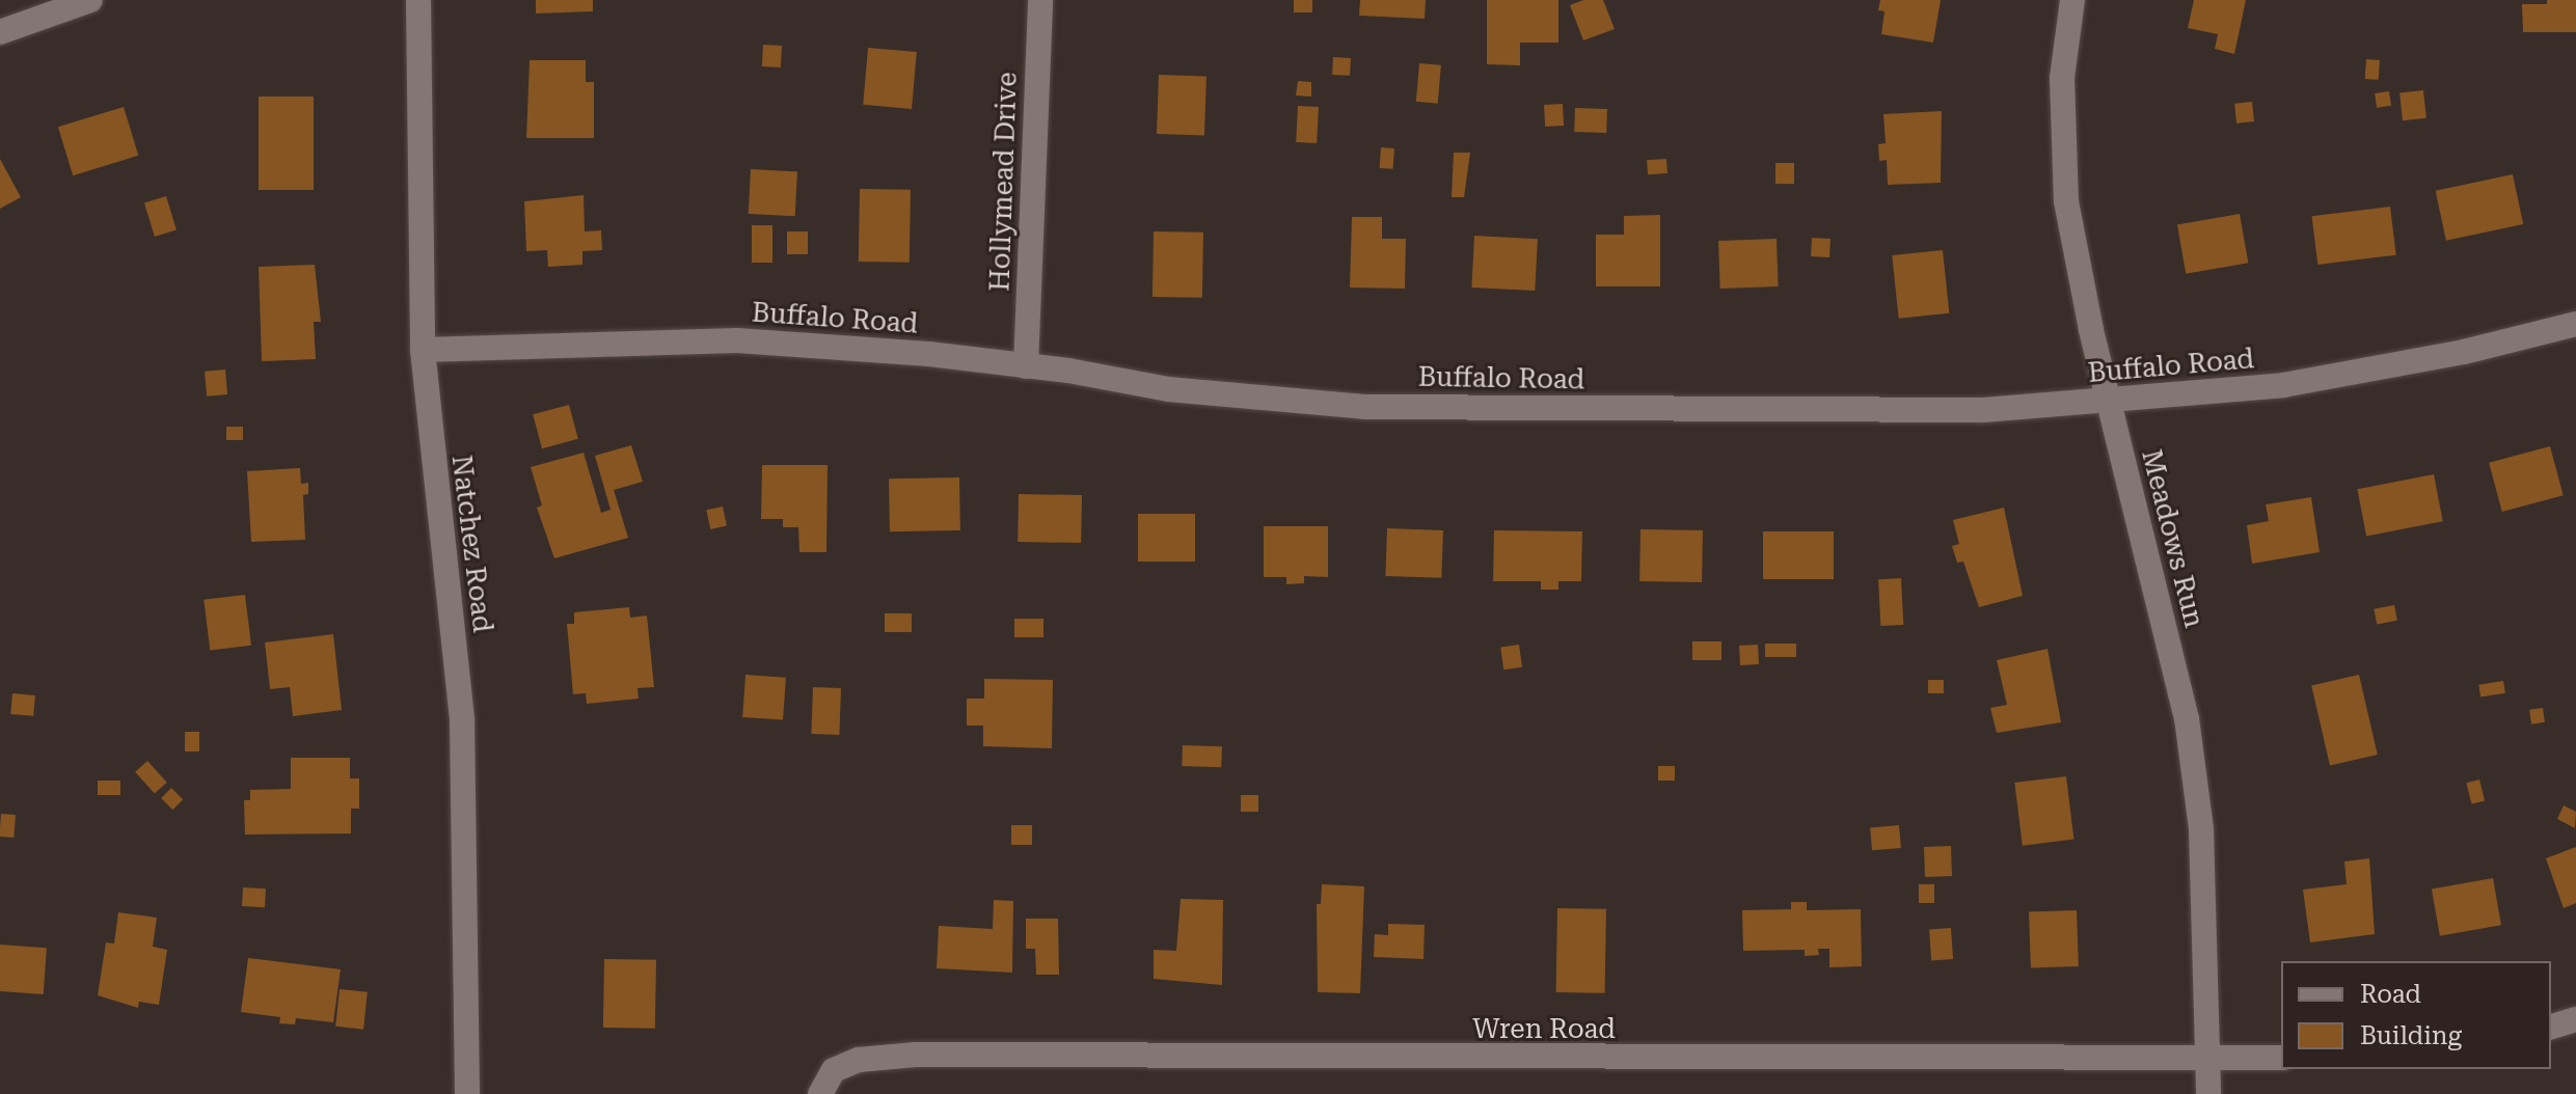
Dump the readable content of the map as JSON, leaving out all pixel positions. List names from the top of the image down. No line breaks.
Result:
{"streets":{"street":["Hollymead Drive","Buffalo Road","Meadows Run","Natchez Road","Wren Road"]},"crossings":[["Hollymead Drive","Buffalo Road"],["Buffalo Road","Meadows Run"],["Buffalo Road","Natchez Road"],["Meadows Run","Wren Road"]],"legend":["Road","Building"]}
